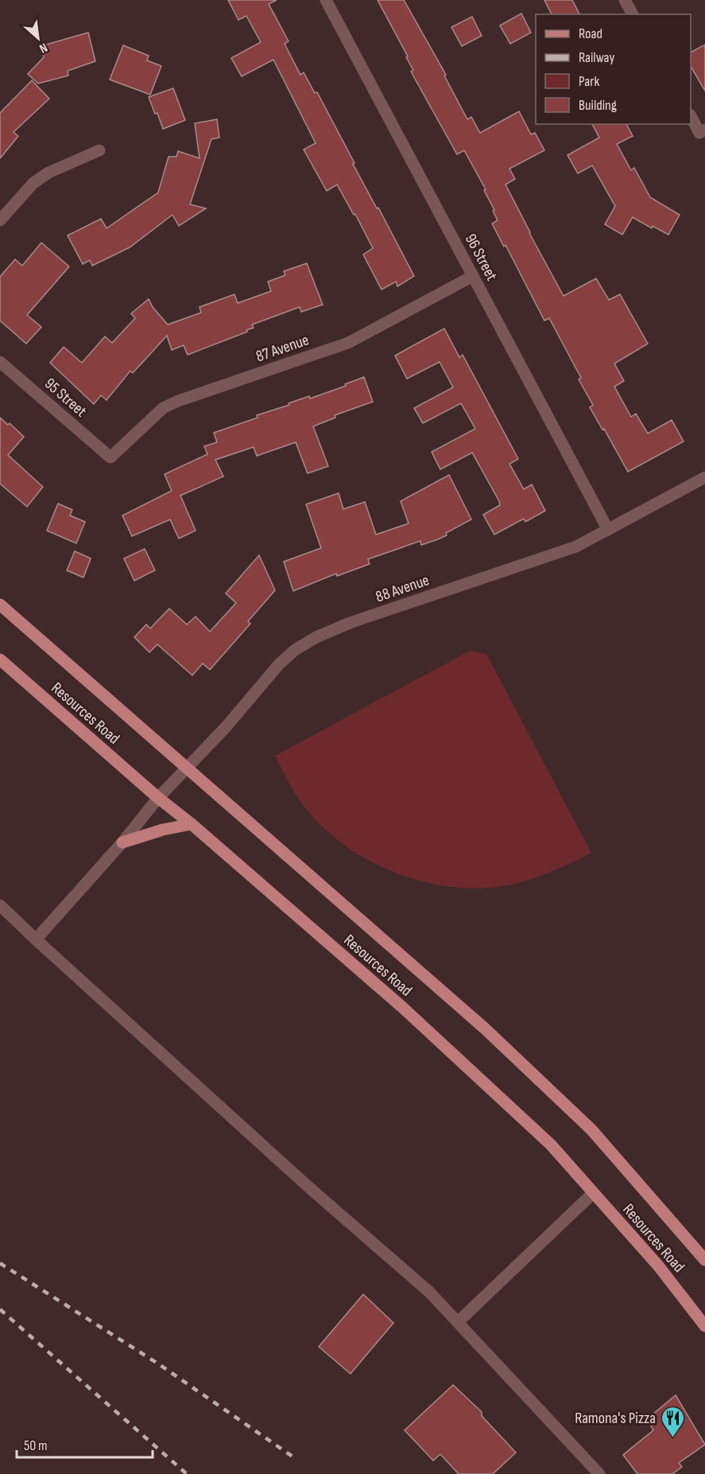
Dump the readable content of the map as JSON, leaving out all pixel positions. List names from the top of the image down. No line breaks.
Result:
{"streets":{"main road":["Resources Road"],"street":["96 Street","87 Avenue","95 Street","88 Avenue"]},"crossings":[["96 Street","87 Avenue"],["96 Street","88 Avenue"],["87 Avenue","95 Street"],["88 Avenue","Resources Road"]],"places":{"restaurant":["Ramona's Pizza"]},"legend":["Road","Railway","Park","Building"],"scale_bar":"50 m","north":"bottom right"}
